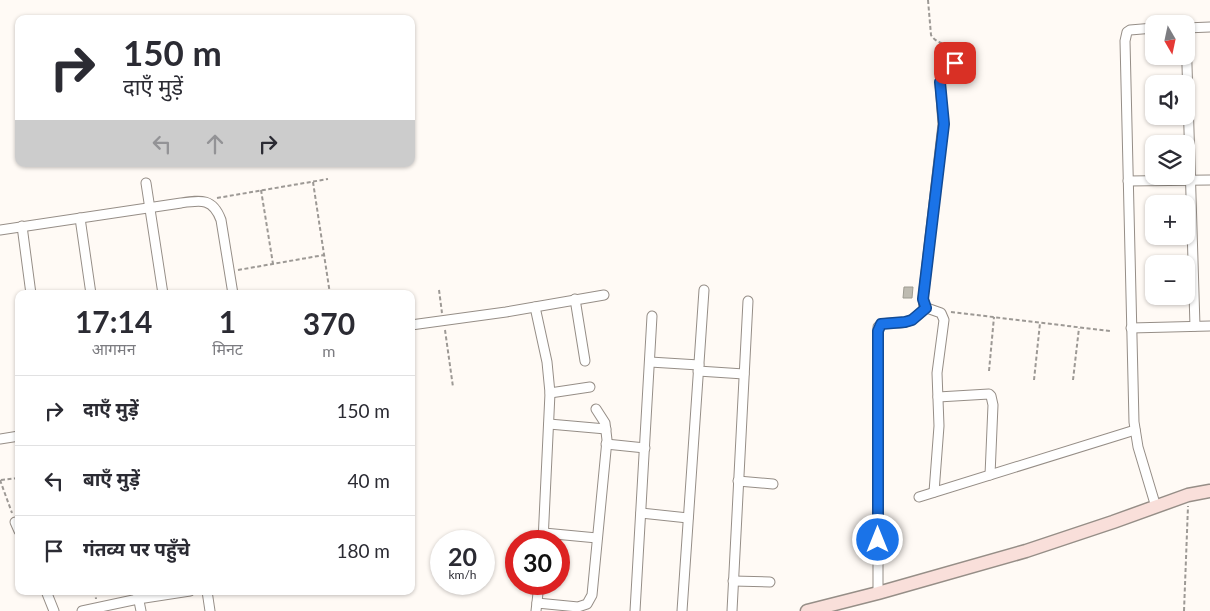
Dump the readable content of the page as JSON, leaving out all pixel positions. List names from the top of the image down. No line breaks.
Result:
{"north":"bottom","page":{"map_buttons":["+","−"],"turn":["150 m","दाएँ मुड़ें"],"eta":["17:14","आगमन","1","मिनट","370","m"],"list":[{"name":"दाएँ मुड़ें","value":"150 m"},{"name":"बाएँ मुड़ें","value":"40 m"},{"name":"गंतव्य पर पहुँचे","value":"180 m"}],"speed":"20 km/h","limit":"30"}}
